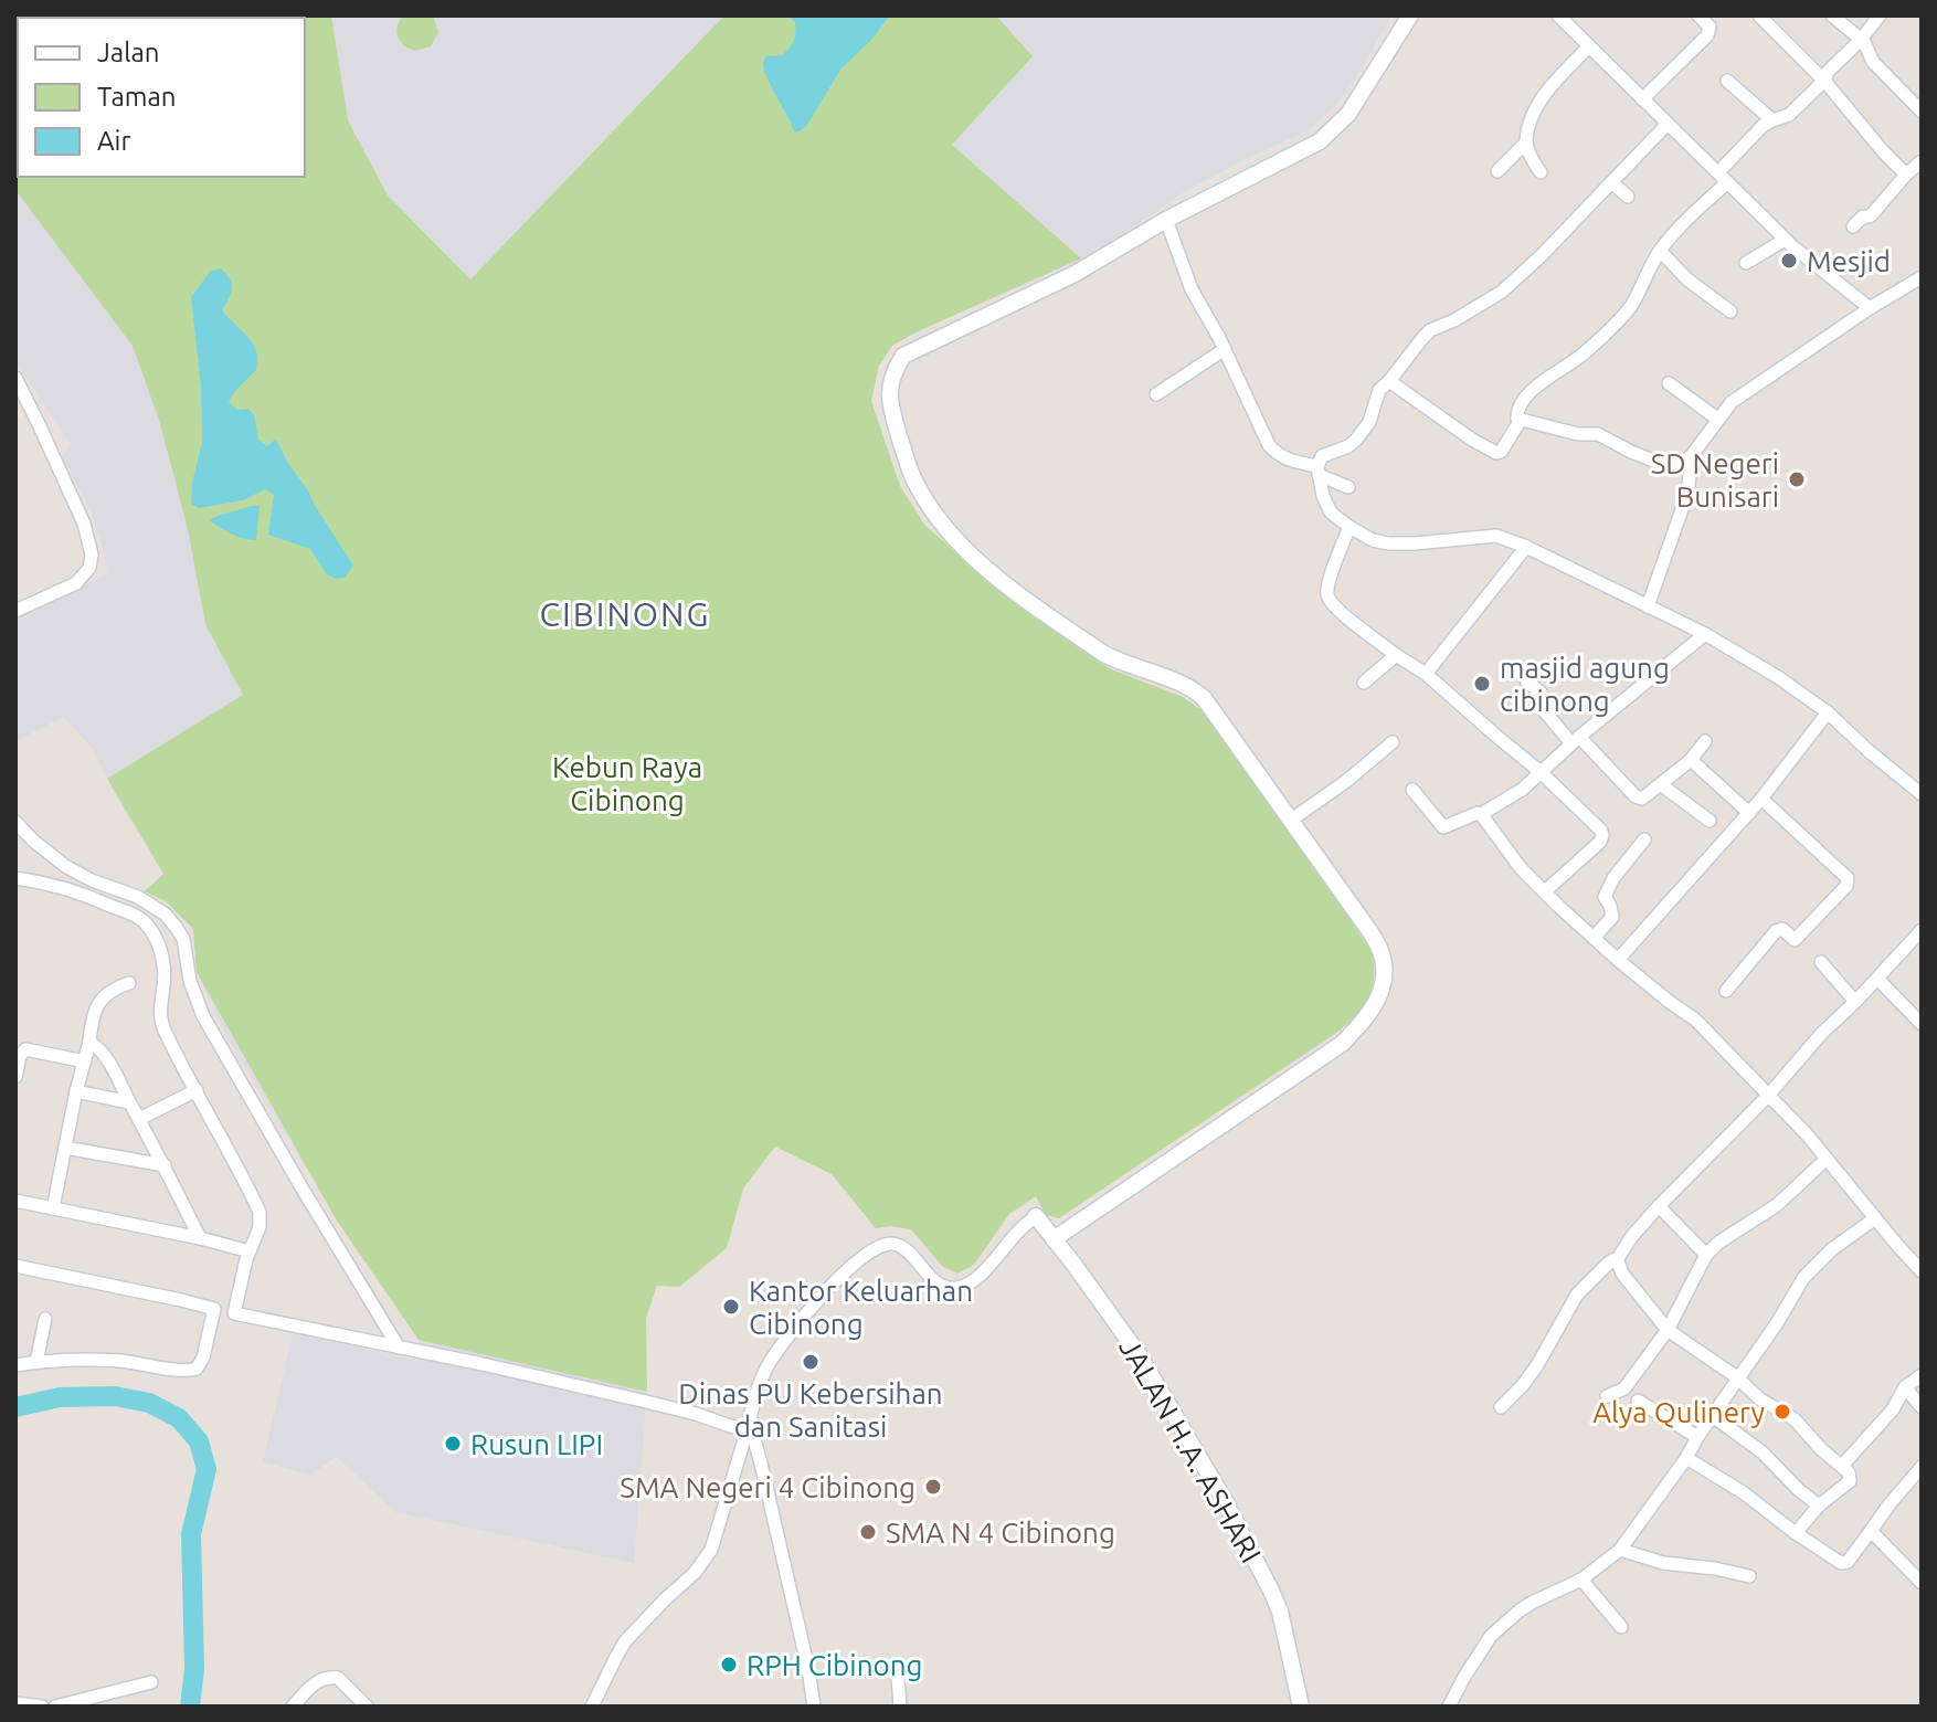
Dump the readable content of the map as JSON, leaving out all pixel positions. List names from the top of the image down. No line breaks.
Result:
{"streets":{"street":["JALAN H.A. ASHARI"]},"districts":["CIBINONG"],"parks":["Kebun Raya Cibinong"],"places":["Mesjid","SD Negeri Bunisari","masjid agung cibinong","Kantor Keluarhan Cibinong","Dinas PU Kebersihan dan Sanitasi","Alya Qulinery","Rusun LIPI","SMA Negeri 4 Cibinong","SMA N 4 Cibinong","RPH Cibinong"],"legend":["Jalan","Taman","Air"]}
